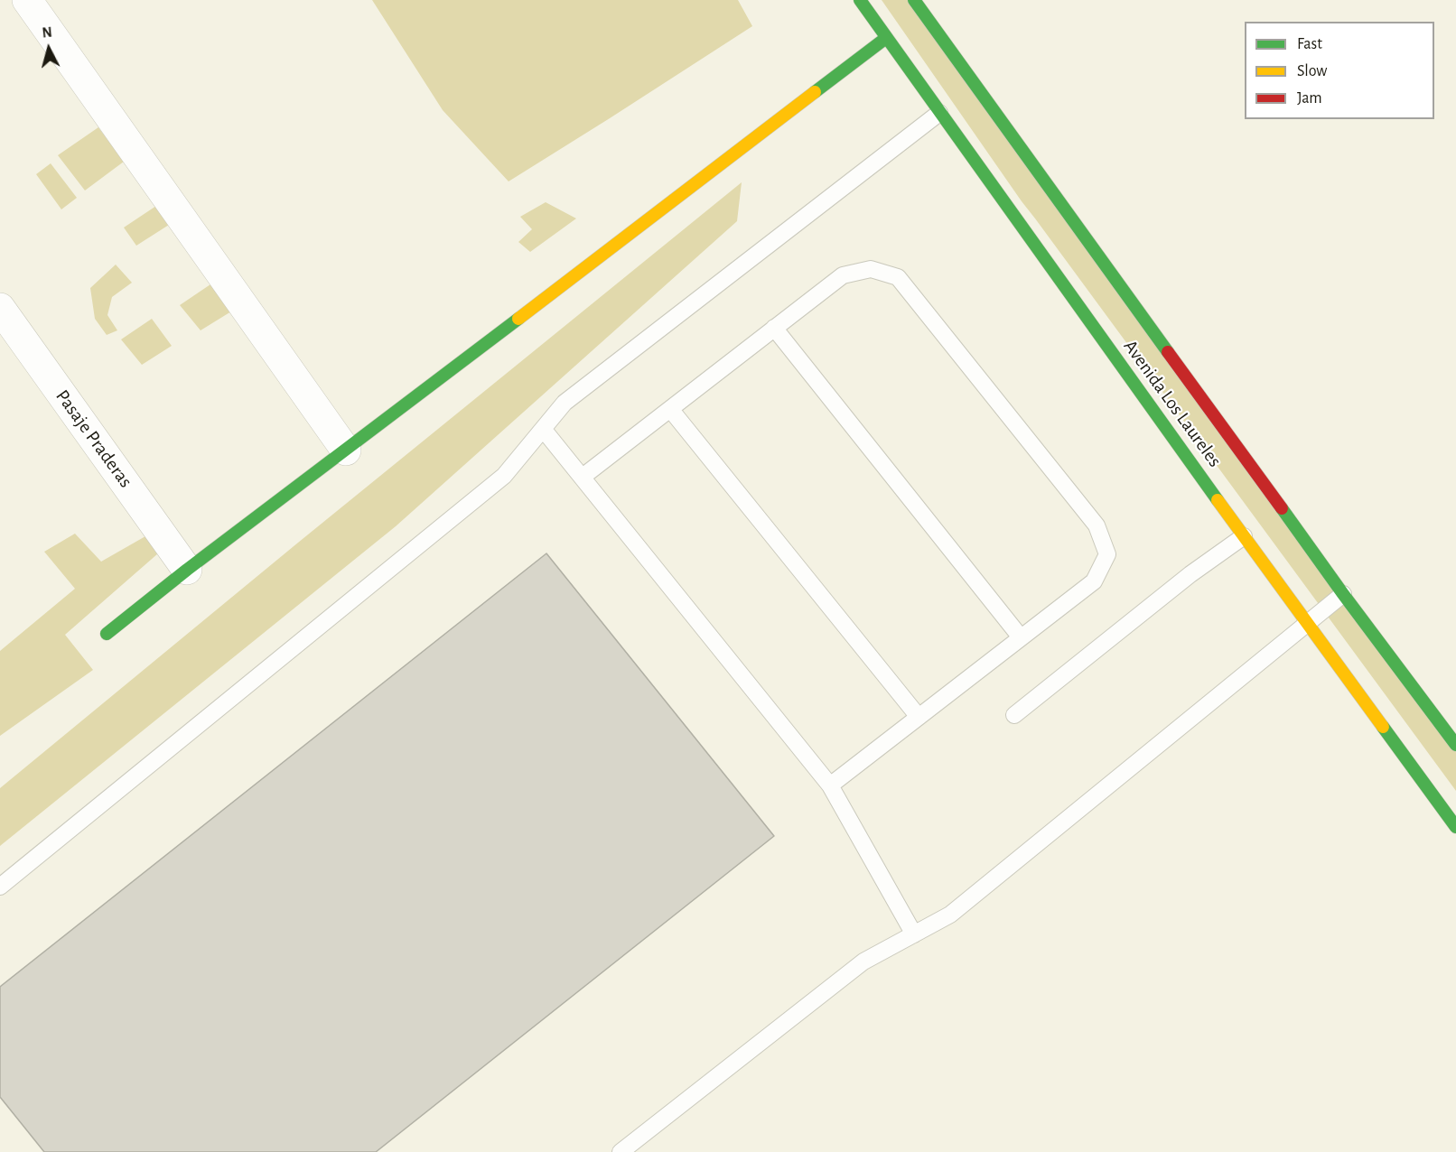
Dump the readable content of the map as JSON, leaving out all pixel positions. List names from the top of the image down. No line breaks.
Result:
{"streets":{"street":["Avenida Los Laureles","Pasaje Praderas"]},"legend":["Fast","Slow","Jam"],"north":"top"}
